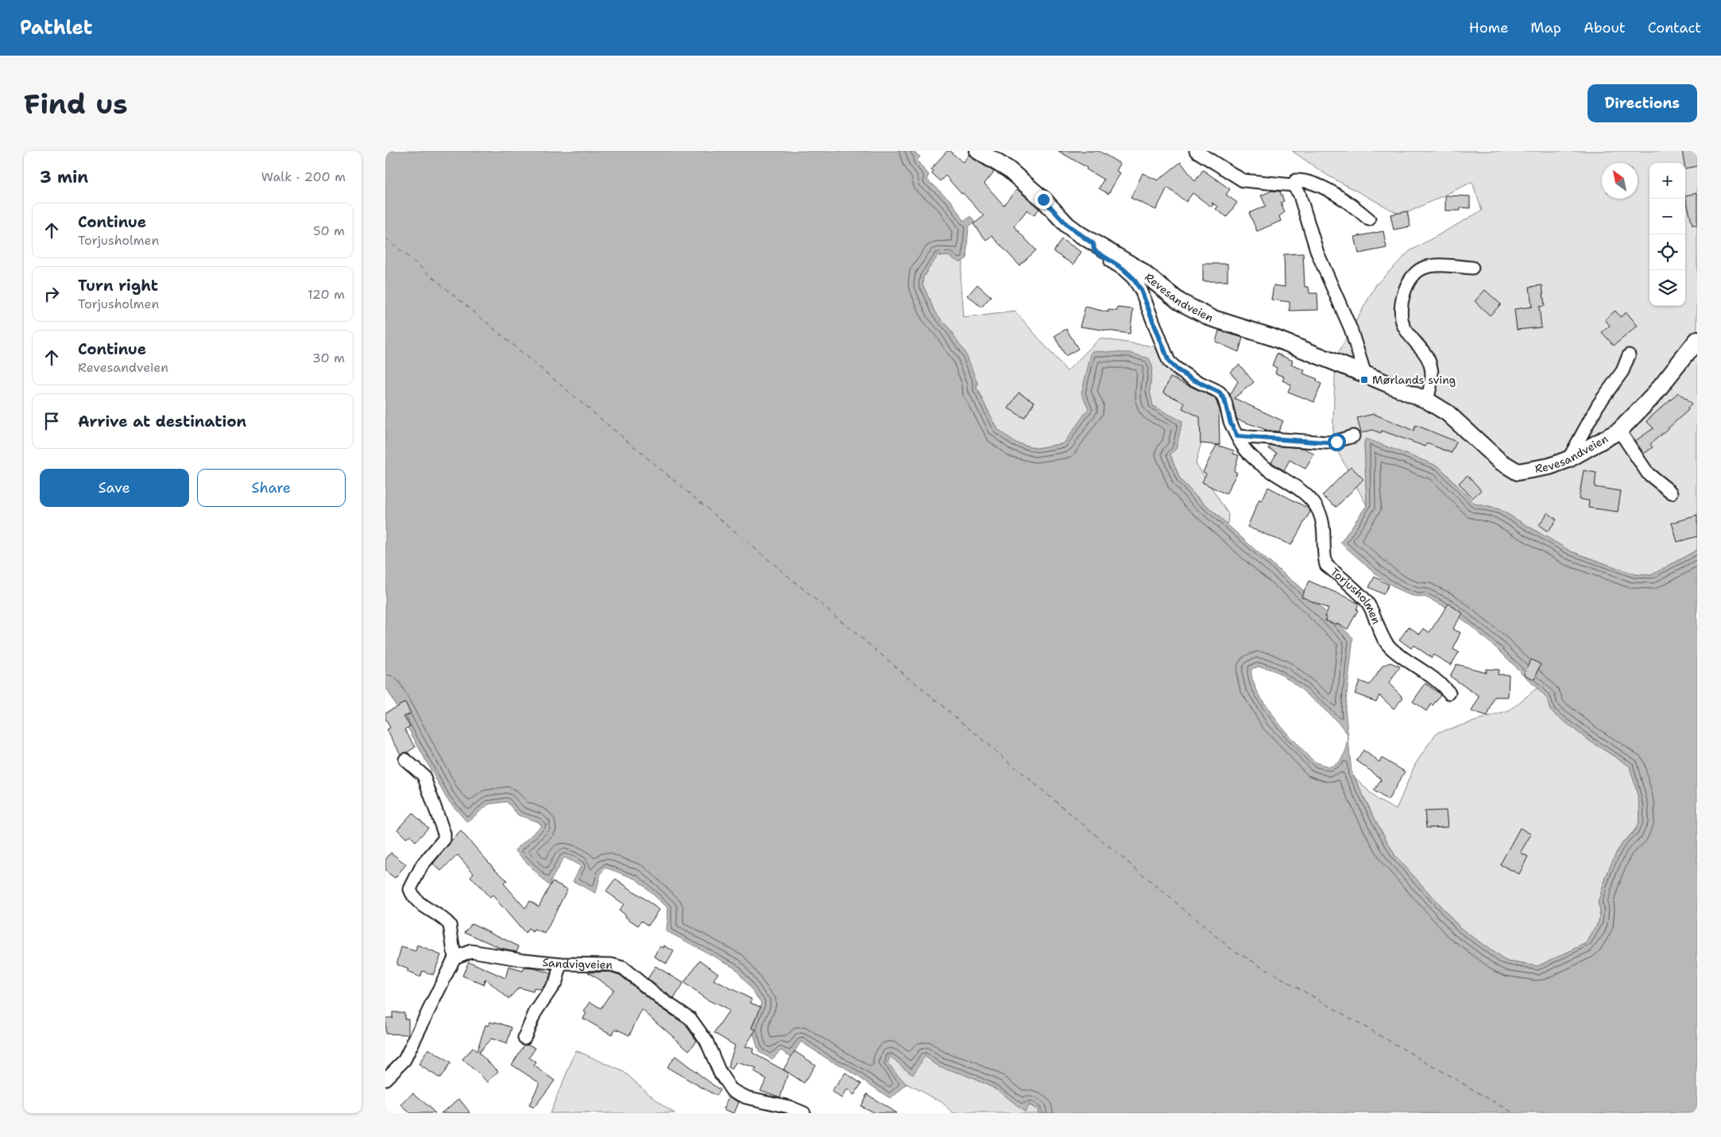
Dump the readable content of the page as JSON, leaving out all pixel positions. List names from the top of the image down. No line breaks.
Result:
{"streets":{"main road":["Revesandveien"],"street":["Torjusholmen","Sandvigveien"]},"crossings":[["Revesandveien","Torjusholmen"]],"places":{"transit":["Mørlands sving"]},"north":"top left","page":{"header":"Pathlet","nav":["Home","Map","About","Contact"],"buttons":["Directions",["Save","Share"]],"title":"Find us","heading":["3 min","Walk · 200 m"],"map_buttons":["+","−"],"list":[["Continue","Torjusholmen","50 m"],["Turn right","Torjusholmen","120 m"],["Continue","Revesandveien","30 m"],"Arrive at destination"]}}
